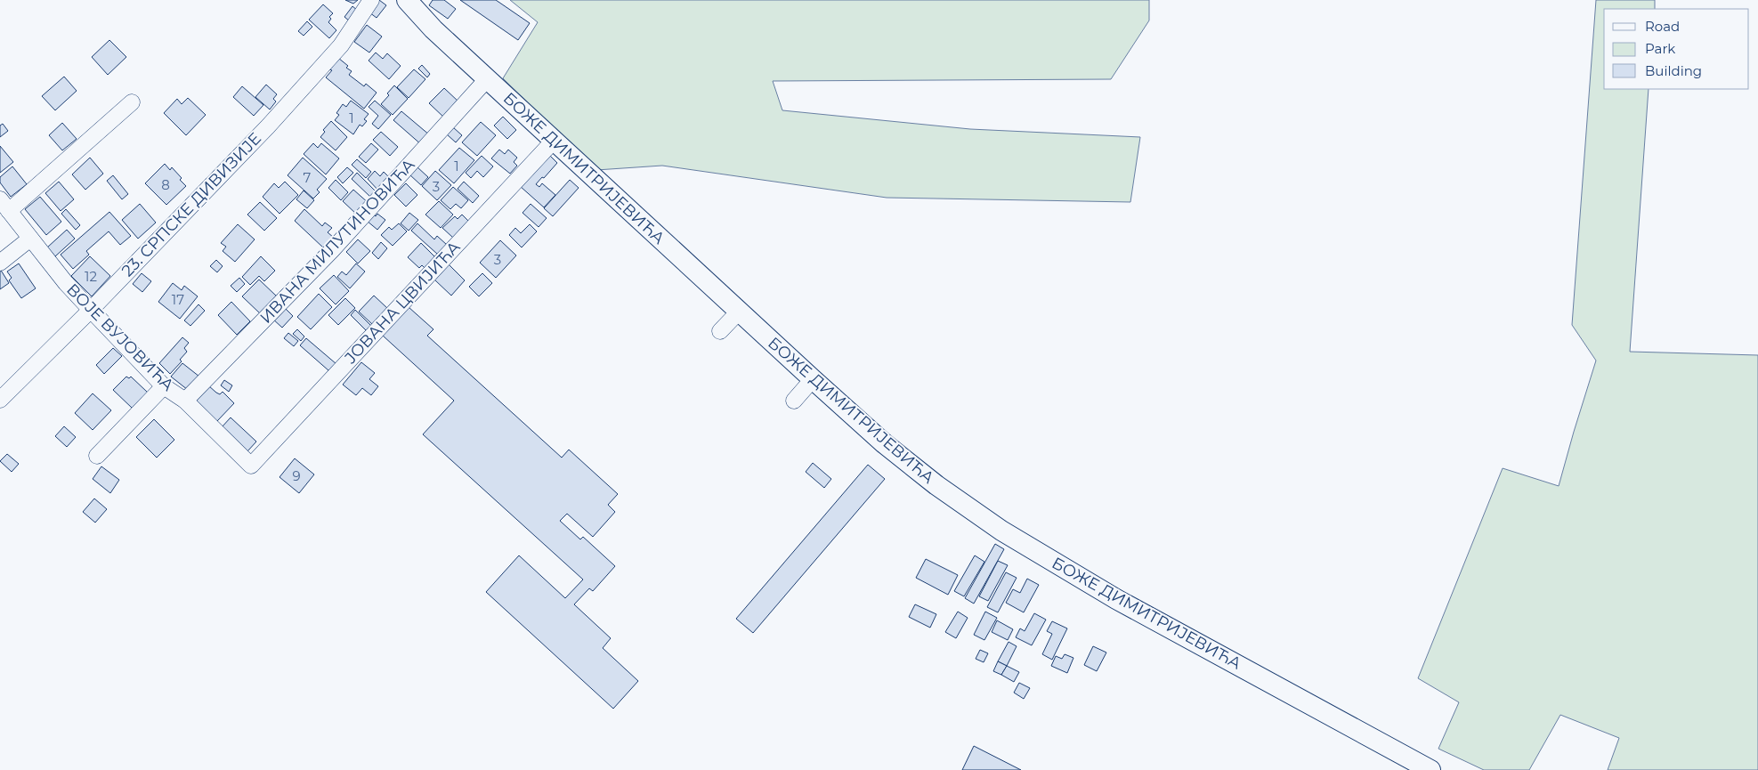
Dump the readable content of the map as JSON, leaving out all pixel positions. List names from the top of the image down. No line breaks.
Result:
{"streets":{"main road":["БОЖЕ ДИМИТРИЈЕВИЋА"],"street":["23. СРПСКЕ ДИВИЗИЈЕ","ИВАНА МИЛУТИНОВИЋА","ЈОВАНА ЦВИЈИЋА","ВОЈЕ ВУЈОВИЋА"]},"crossings":[["БОЖЕ ДИМИТРИЈЕВИЋА","ИВАНА МИЛУТИНОВИЋА"],["БОЖЕ ДИМИТРИЈЕВИЋА","ЈОВАНА ЦВИЈИЋА"],["23. СРПСКЕ ДИВИЗИЈЕ","ВОЈЕ ВУЈОВИЋА"],["ИВАНА МИЛУТИНОВИЋА","ВОЈЕ ВУЈОВИЋА"],["ЈОВАНА ЦВИЈИЋА","ВОЈЕ ВУЈОВИЋА"]],"house_numbers":["1","1","7","8","3","3","12","17","9"],"legend":["Road","Park","Building"]}
